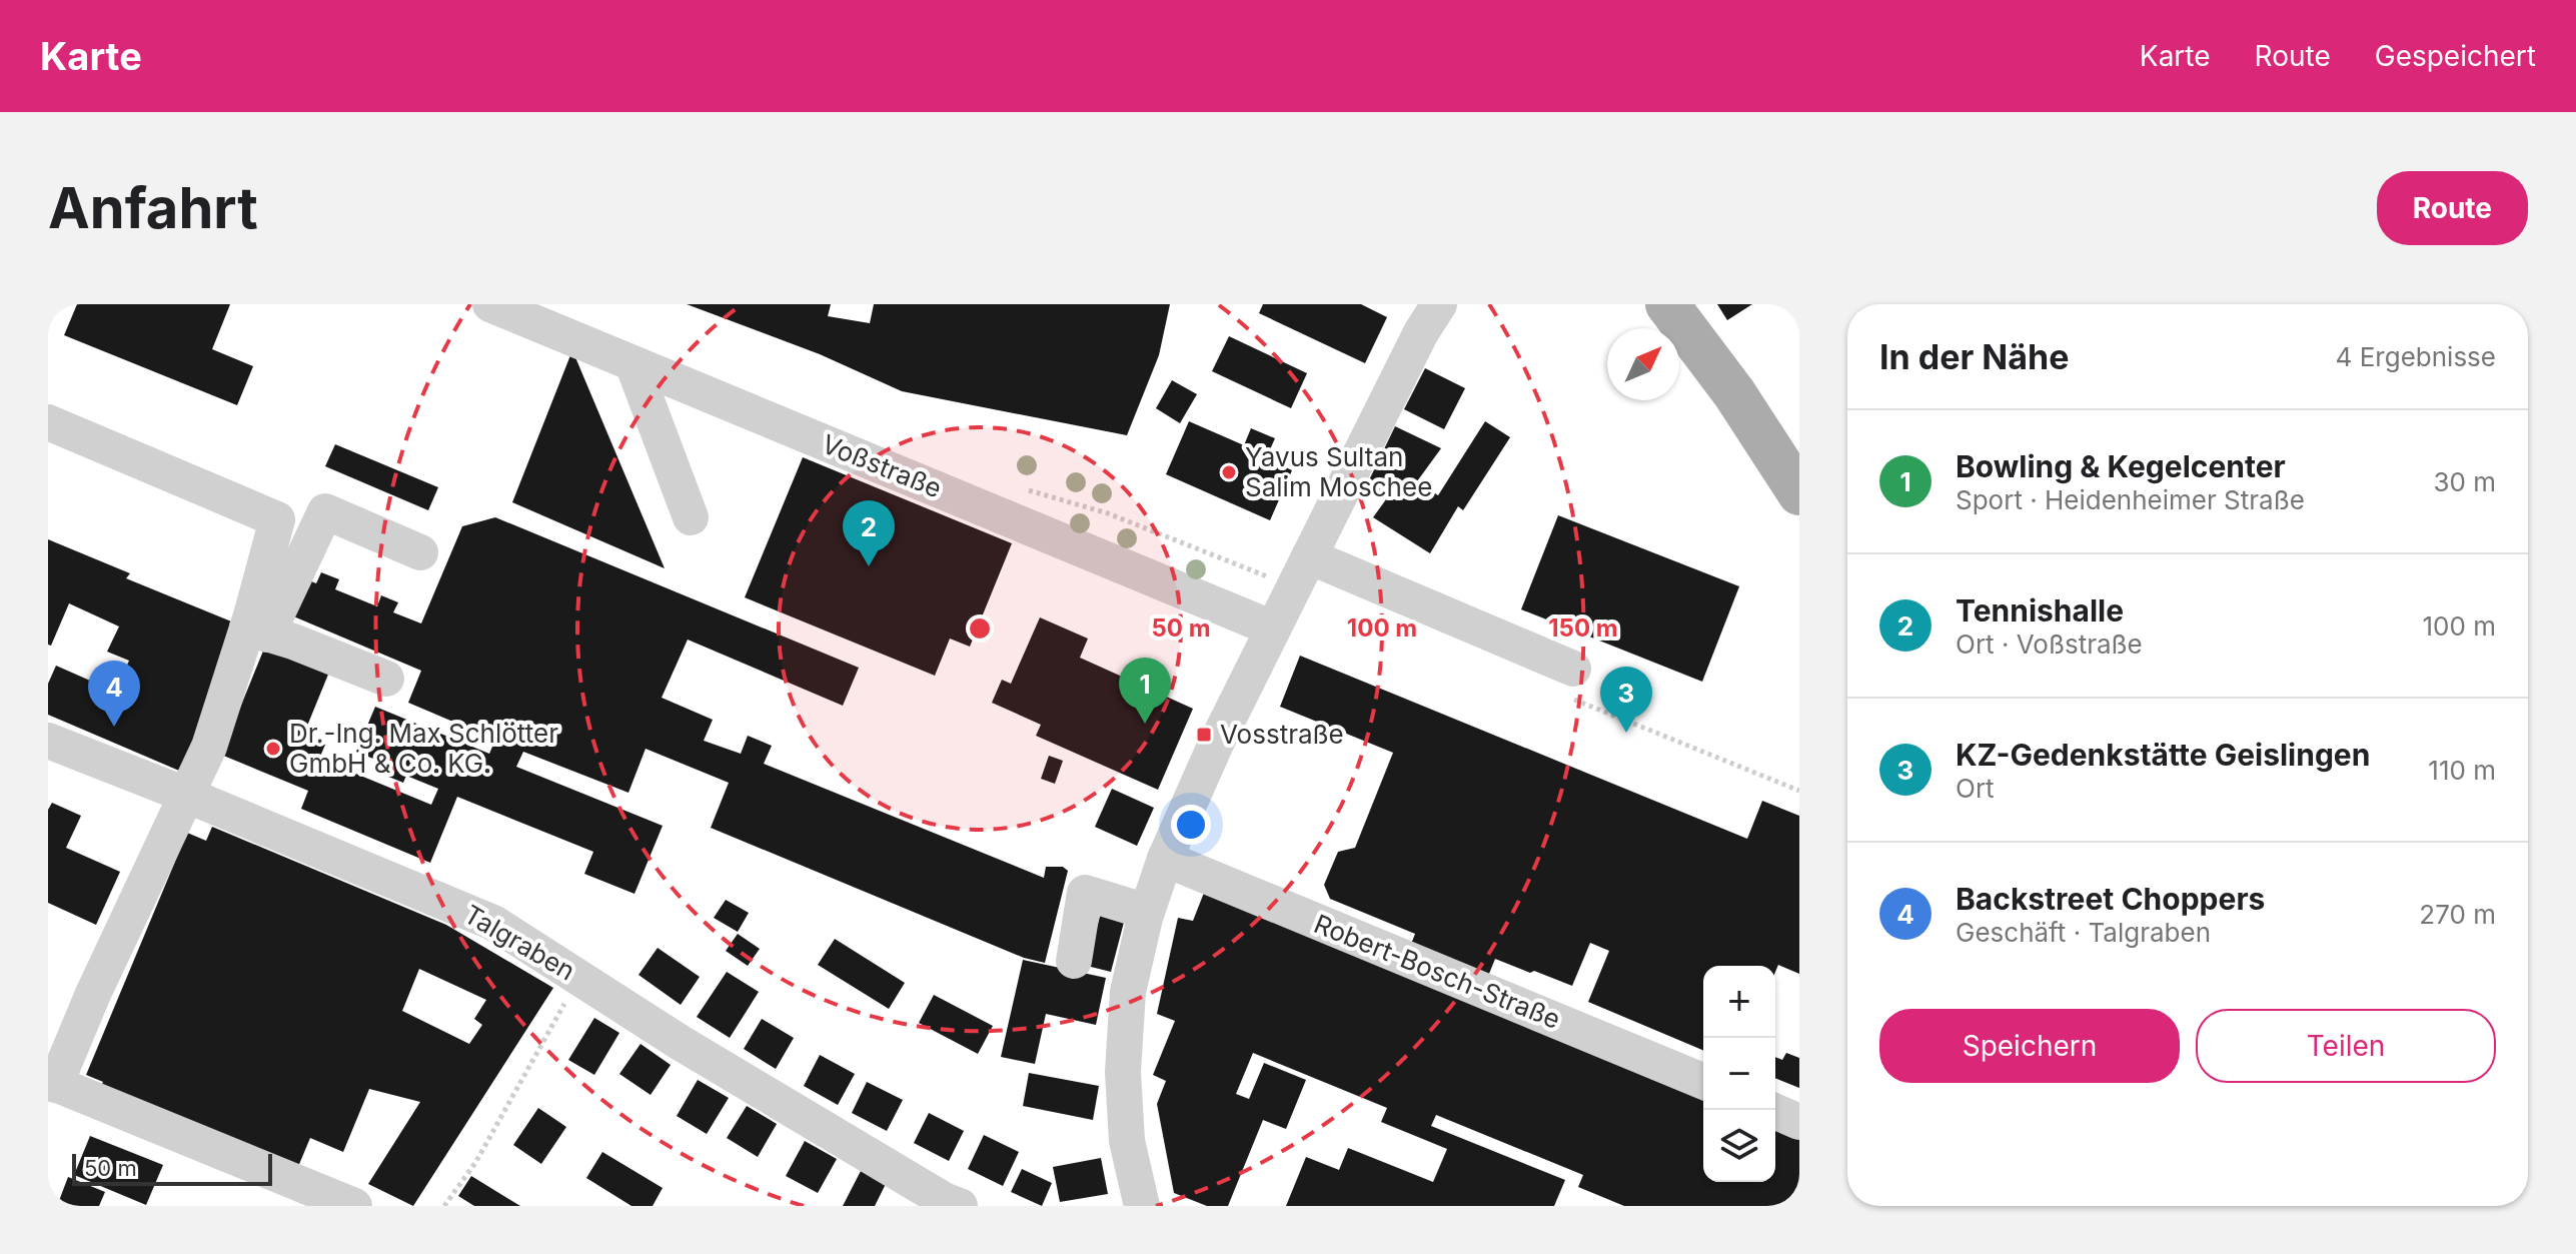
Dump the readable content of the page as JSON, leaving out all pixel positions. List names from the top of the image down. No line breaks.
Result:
{"streets":{"street":["Voßstraße","Talgraben","Robert-Bosch-Straße"]},"places":{"other":["Yavus Sultan Salim Moschee","Dr.-Ing. Max Schlötter GmbH & Co. KG."],"transit":["Vosstraße"]},"scale_bar":"50 m","north":"top right","page":{"header":"Karte","nav":["Karte","Route","Gespeichert"],"buttons":["Route",["Speichern","Teilen"]],"title":"Anfahrt","heading":["In der Nähe","4 Ergebnisse"],"list":[{"mark":"1","name":"Bowling & Kegelcenter","note":"Sport · Heidenheimer Straße","value":"30 m"},{"mark":"2","name":"Tennishalle","note":"Ort · Voßstraße","value":"100 m"},{"mark":"3","name":"KZ-Gedenkstätte Geislingen","note":"Ort","value":"110 m"},{"mark":"4","name":"Backstreet Choppers","note":"Geschäft · Talgraben","value":"270 m"}],"pins":["2","1","4","3"],"map_buttons":["+","−"],"scale":"50 m"},"rings":["50 m","100 m","150 m"]}
